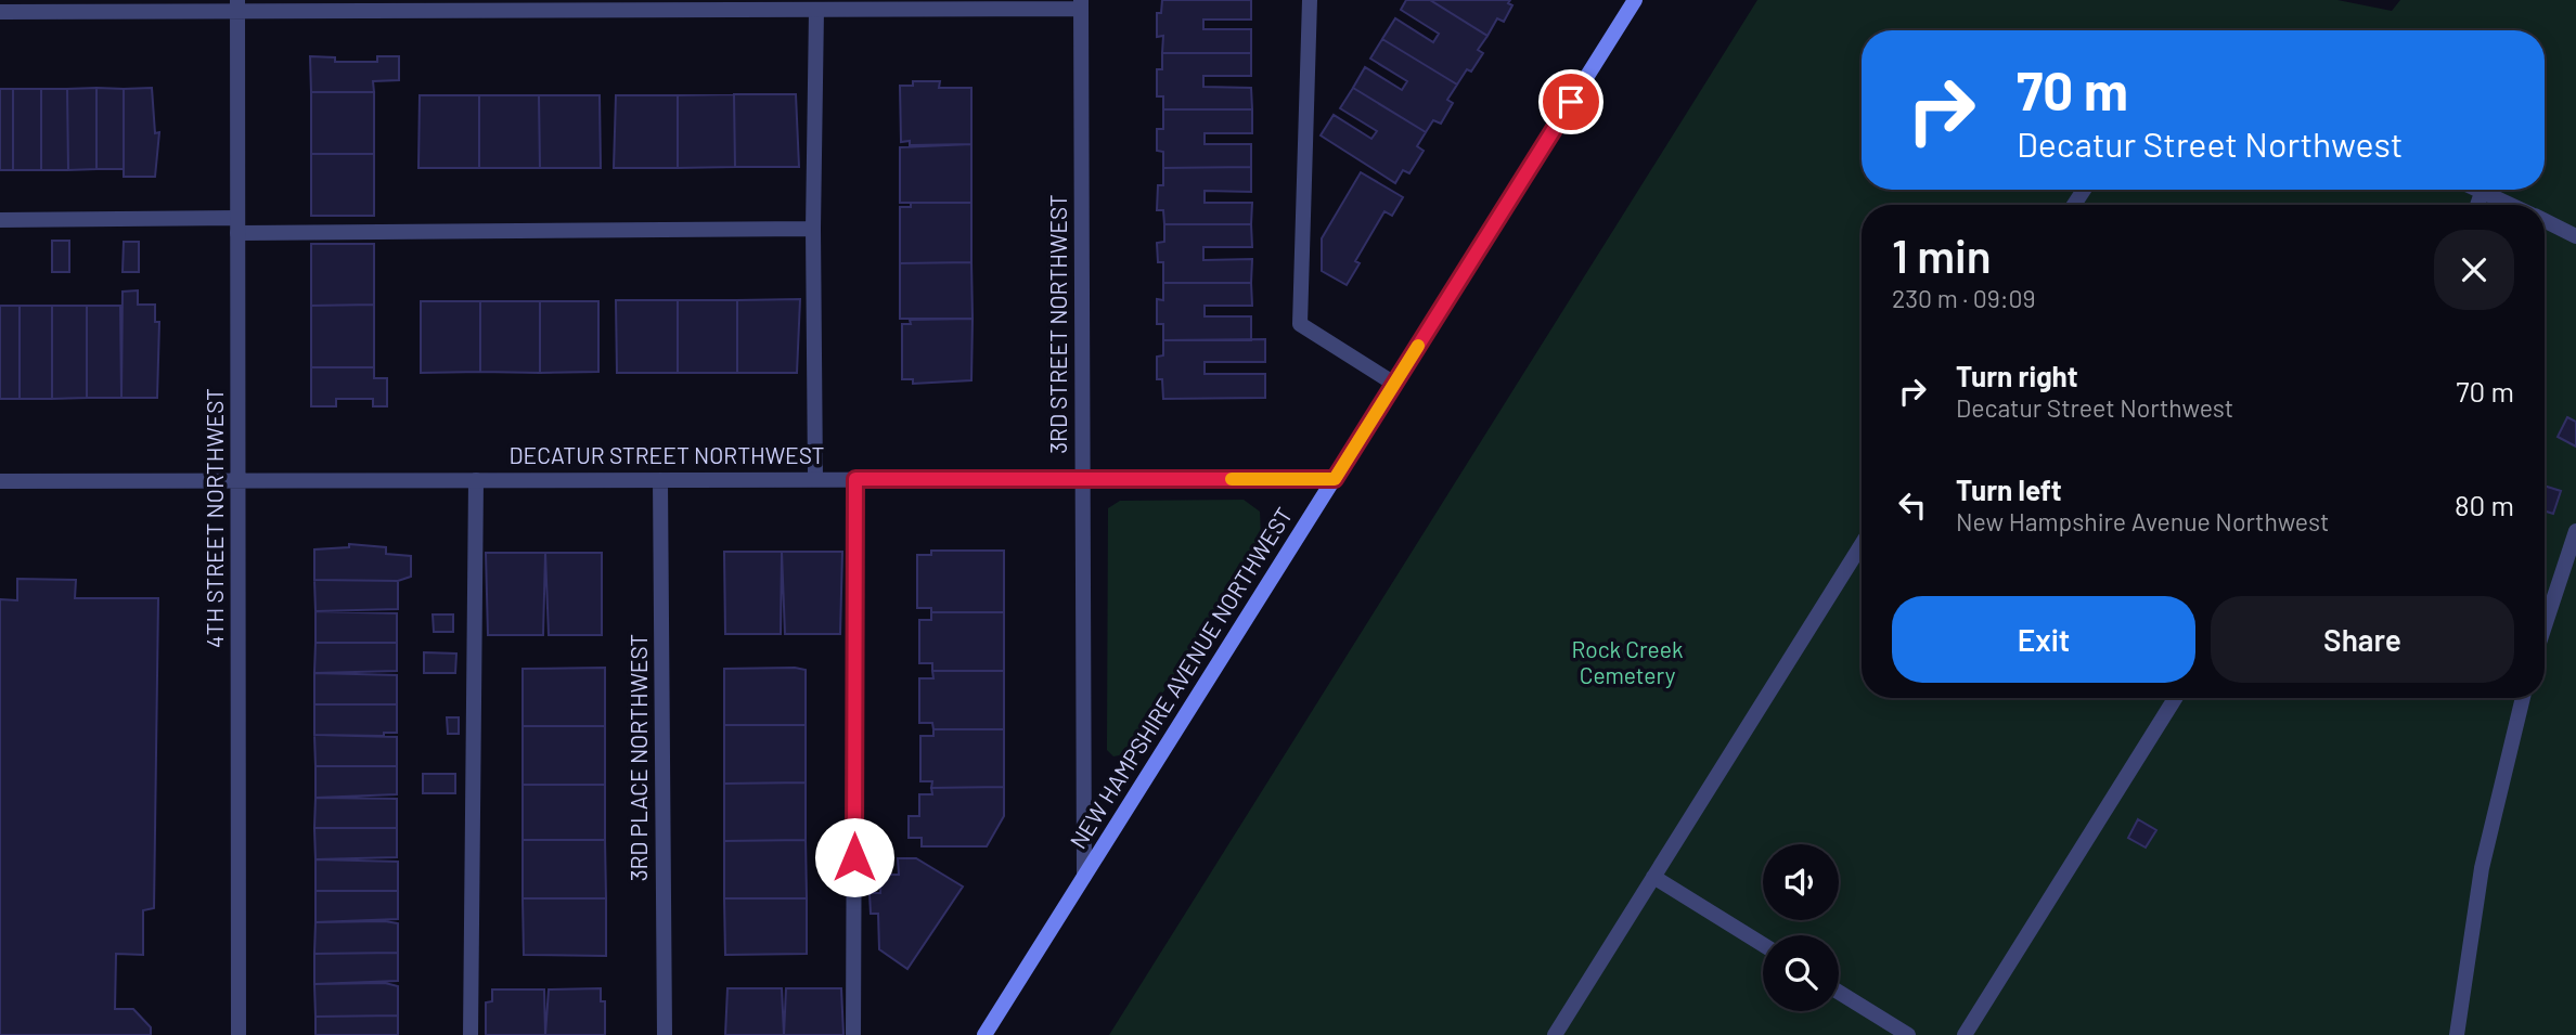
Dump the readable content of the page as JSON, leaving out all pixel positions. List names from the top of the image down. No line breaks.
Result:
{"streets":{"main road":["NEW HAMPSHIRE AVENUE NORTHWEST"],"street":["3RD STREET NORTHWEST","DECATUR STREET NORTHWEST","4TH STREET NORTHWEST","3RD PLACE NORTHWEST"]},"crossings":[["3RD STREET NORTHWEST","DECATUR STREET NORTHWEST"],["3RD STREET NORTHWEST","NEW HAMPSHIRE AVENUE NORTHWEST"],["DECATUR STREET NORTHWEST","4TH STREET NORTHWEST"],["DECATUR STREET NORTHWEST","NEW HAMPSHIRE AVENUE NORTHWEST"],["DECATUR STREET NORTHWEST","3RD PLACE NORTHWEST"]],"parks":["Rock Creek Cemetery"],"page":{"turn":["70 m","Decatur Street Northwest"],"heading":["1 min","230 m · 09:09"],"list":[{"name":"Turn right","note":"Decatur Street Northwest","value":"70 m"},{"name":"Turn left","note":"New Hampshire Avenue Northwest","value":"80 m"}],"buttons":["Exit","Share"]}}
